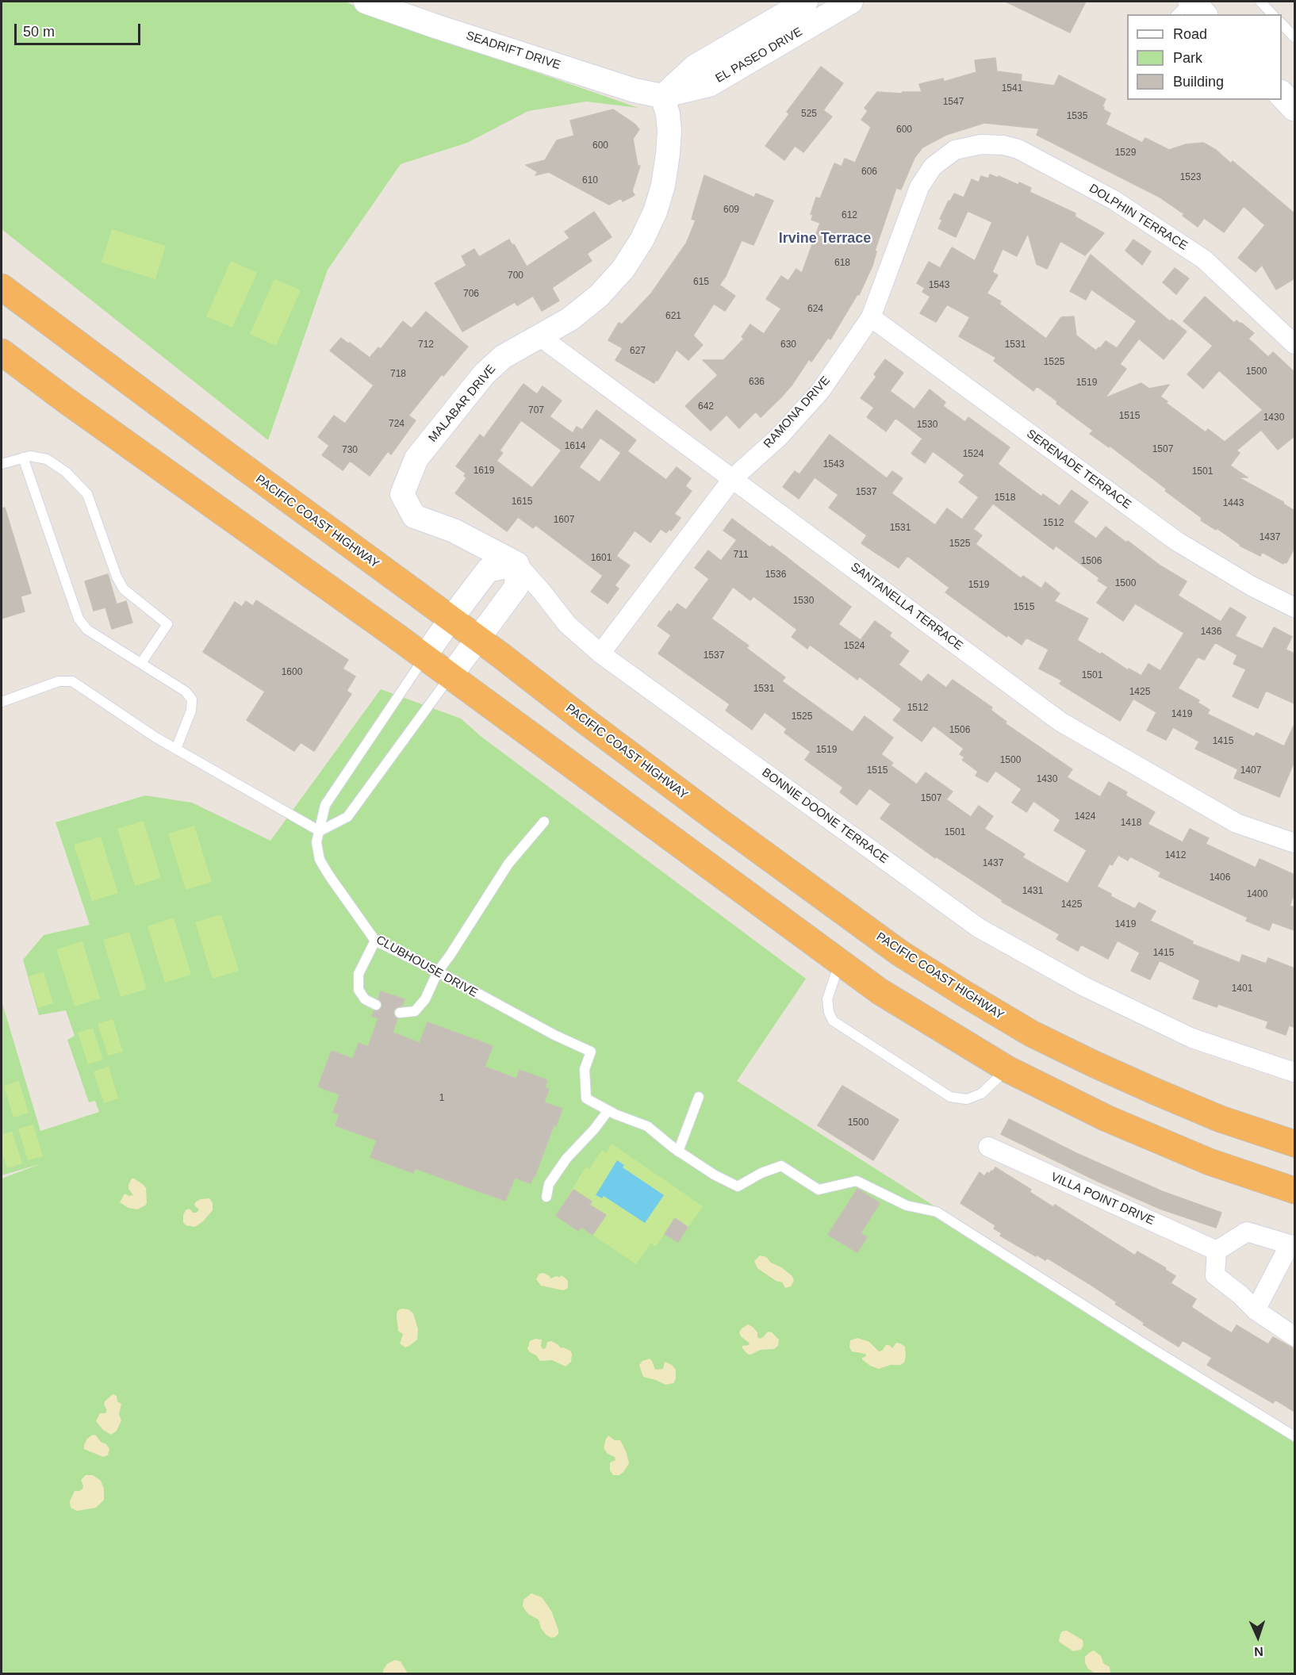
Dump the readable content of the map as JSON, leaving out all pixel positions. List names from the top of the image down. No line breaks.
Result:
{"streets":{"highway":["PACIFIC COAST HIGHWAY"],"street":["SEADRIFT DRIVE","EL PASEO DRIVE","DOLPHIN TERRACE","MALABAR DRIVE","RAMONA DRIVE","SERENADE TERRACE","SANTANELLA TERRACE","BONNIE DOONE TERRACE","CLUBHOUSE DRIVE","VILLA POINT DRIVE"]},"crossings":[["SEADRIFT DRIVE","EL PASEO DRIVE"],["SEADRIFT DRIVE","MALABAR DRIVE"],["EL PASEO DRIVE","MALABAR DRIVE"],["DOLPHIN TERRACE","RAMONA DRIVE"],["MALABAR DRIVE","SANTANELLA TERRACE"],["MALABAR DRIVE","BONNIE DOONE TERRACE"],["RAMONA DRIVE","SERENADE TERRACE"],["RAMONA DRIVE","SANTANELLA TERRACE"],["RAMONA DRIVE","BONNIE DOONE TERRACE"],["PACIFIC COAST HIGHWAY","CLUBHOUSE DRIVE"]],"districts":["Irvine Terrace"],"house_numbers":["1541","1547","525","1535","600","600","1529","606","1523","610","609","612","618","700","615","1543","706","624","621","712","630","1531","627","1525","1500","718","636","1519","642","707","1515","1430","724","1530","1614","1507","730","1524","1543","1619","1501","1537","1518","1615","1443","1607","1512","1531","1437","1525","711","1601","1506","1536","1500","1519","1530","1515","1436","1524","1537","1600","1501","1531","1425","1512","1419","1525","1506","1415","1519","1500","1515","1407","1430","1507","1424","1418","1501","1412","1437","1406","1431","1400","1425","1419","1415","1401","1","1500"],"legend":["Road","Park","Building"],"scale_bar":"50 m","north":"bottom"}
